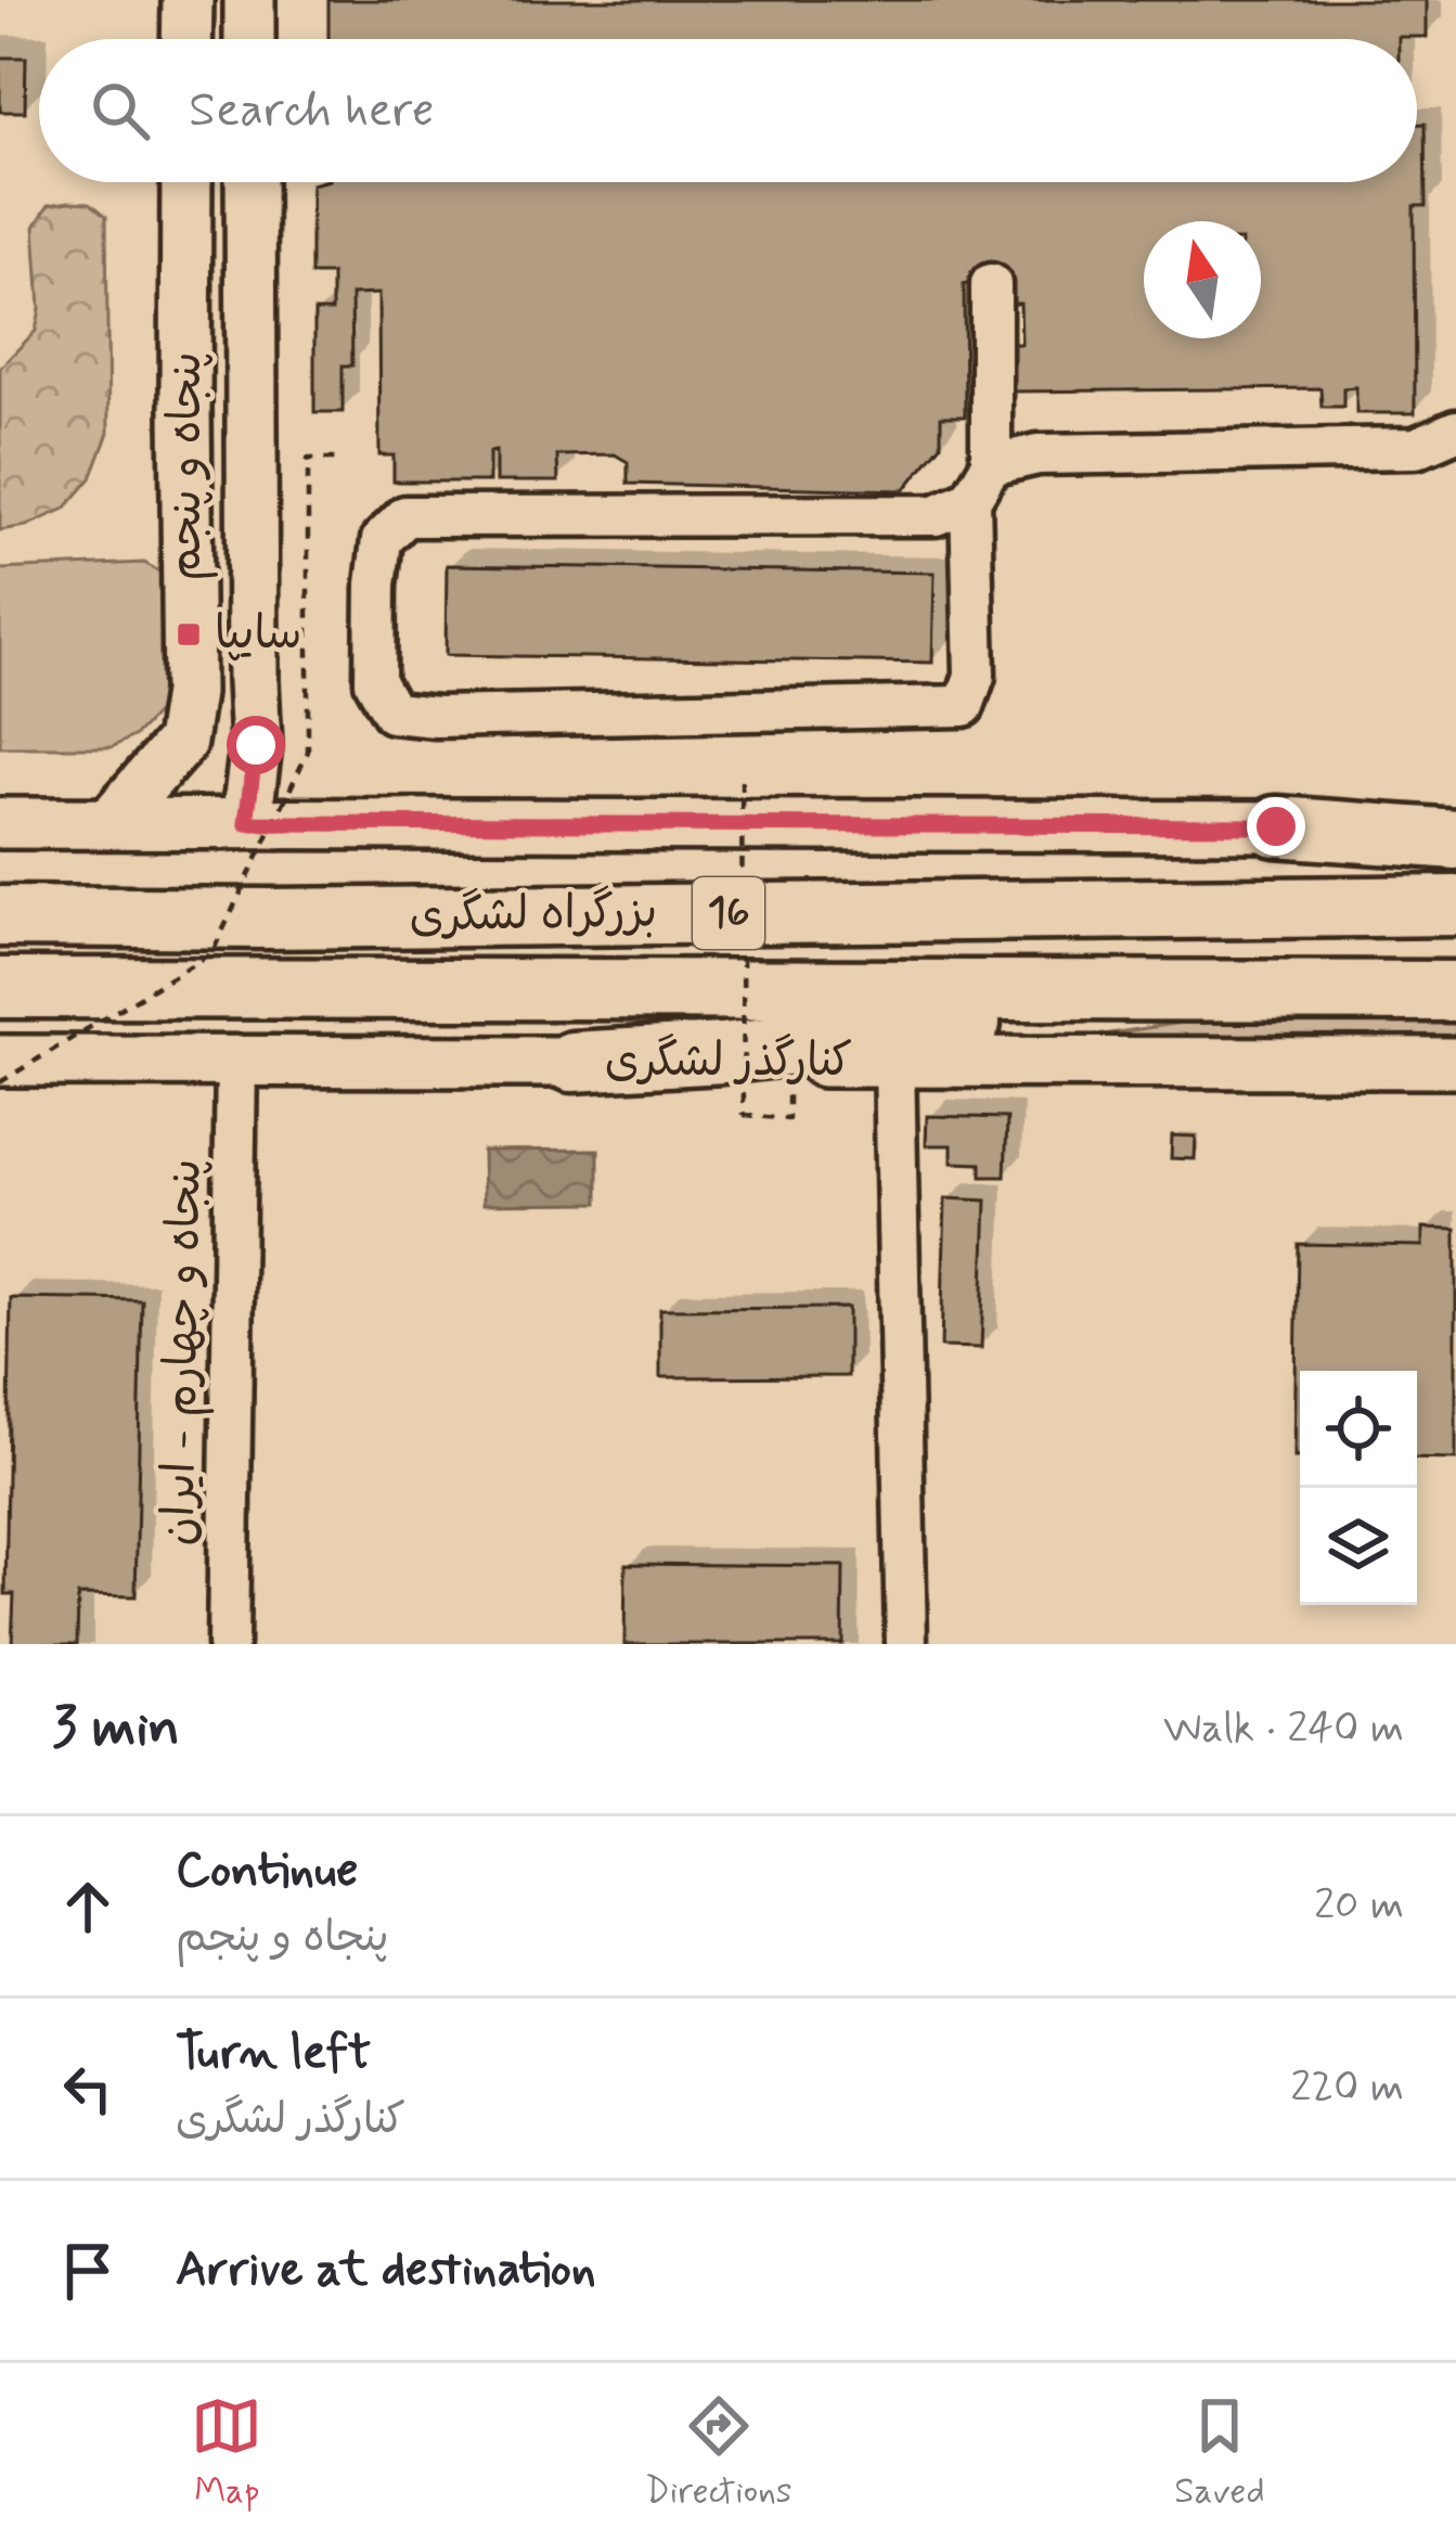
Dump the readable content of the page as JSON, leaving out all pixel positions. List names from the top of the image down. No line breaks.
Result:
{"streets":{"highway":["16","بزرگراه لشگری"],"main road":["پنجاه و پنجم","کنارگذر لشگری"],"lane":["پنجاه و چهارم - ایران"]},"crossings":[["کنارگذر لشگری","پنجاه و چهارم - ایران"]],"places":{"transit":["سایپا"]},"north":"top","page":{"search":"Search here","heading":["3 min","Walk · 240 m"],"list":[["Continue","پنجاه و پنجم","20 m"],["Turn left","کنارگذر لشگری","220 m"],"Arrive at destination"],"nav":["Map","Directions","Saved"]}}
